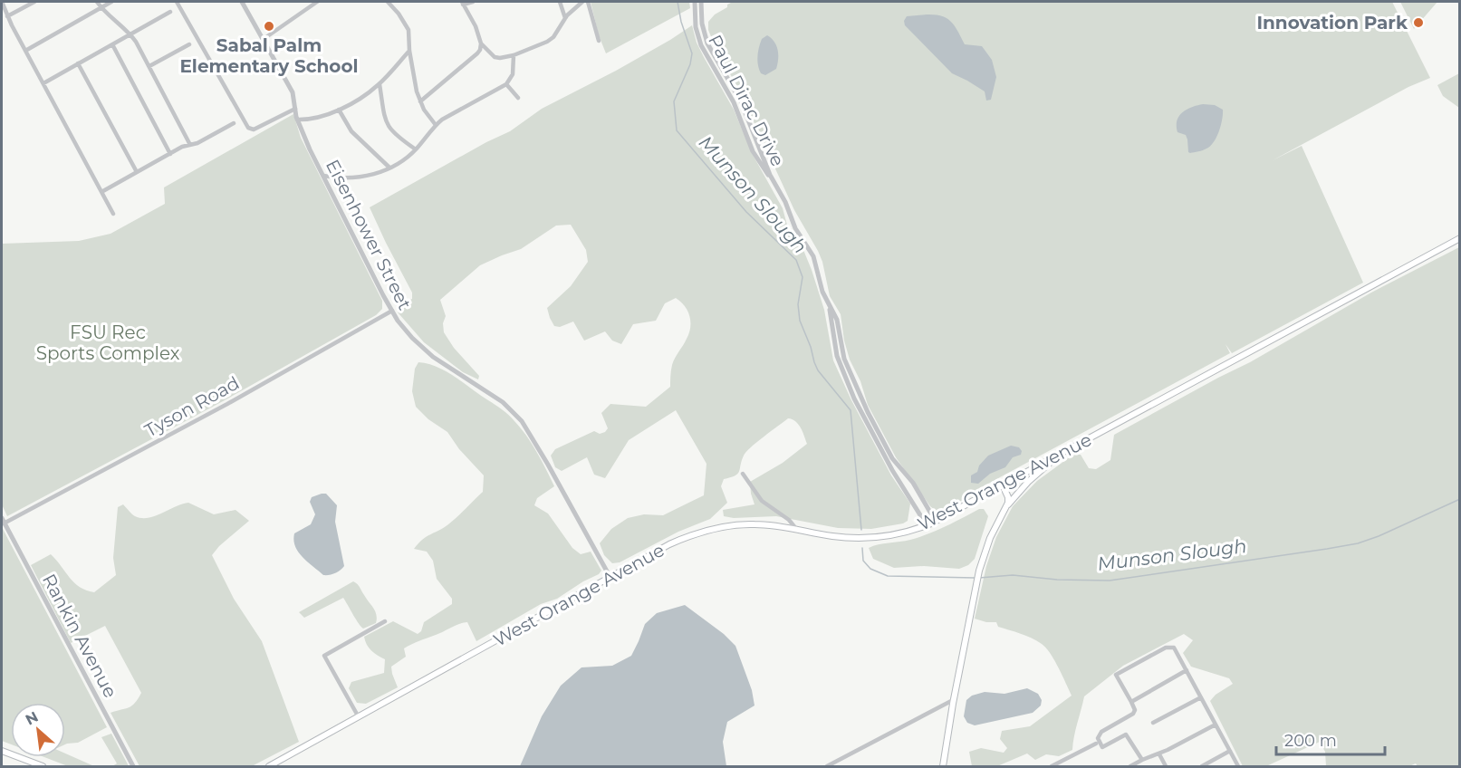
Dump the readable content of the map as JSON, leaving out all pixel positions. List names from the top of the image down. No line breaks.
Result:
{"streets":{"main road":["West Orange Avenue"],"street":["Paul Dirac Drive","Eisenhower Street","Tyson Road","Rankin Avenue"]},"crossings":[["Paul Dirac Drive","West Orange Avenue"],["Eisenhower Street","Tyson Road"],["Eisenhower Street","West Orange Avenue"],["Tyson Road","Rankin Avenue"]],"water":["Munson Slough"],"parks":["FSU Rec Sports Complex"],"places":["Innovation Park","Sabal Palm Elementary School"],"scale_bar":"200 m","north":"top left"}
